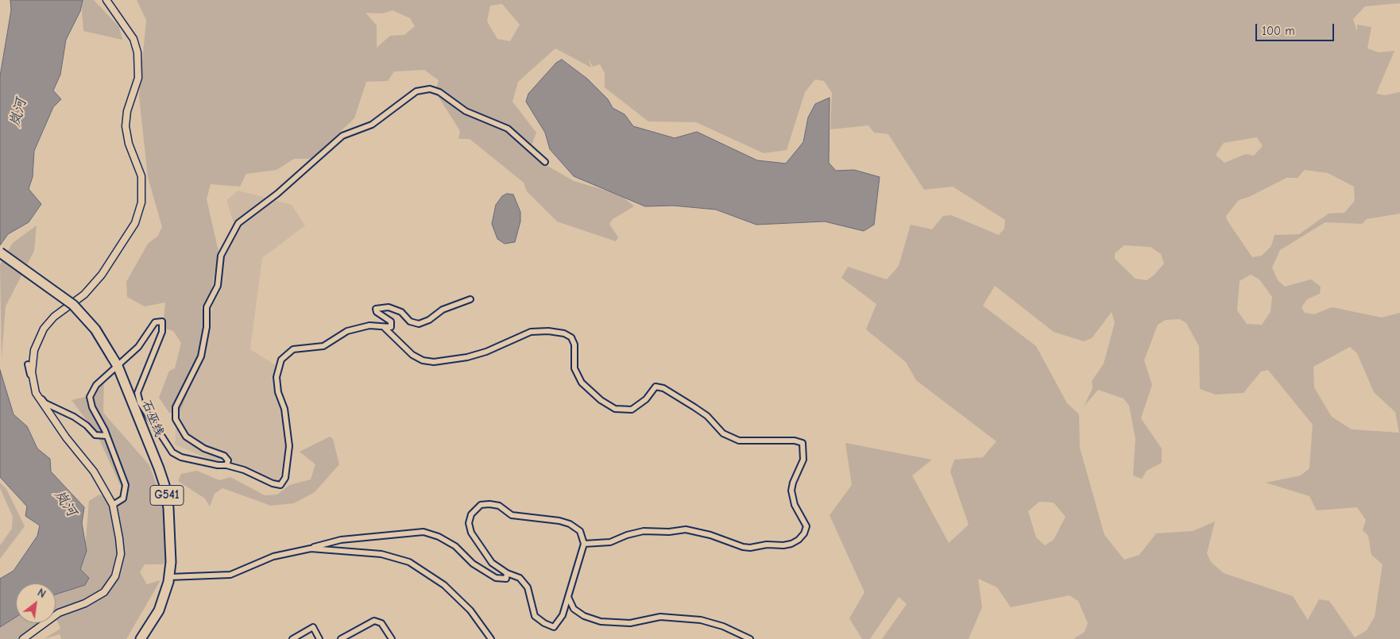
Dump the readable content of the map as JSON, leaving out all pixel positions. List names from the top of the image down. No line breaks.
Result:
{"streets":{"highway":["石巫线","G541"]},"water":["岚河"],"scale_bar":"100 m","north":"top right"}
